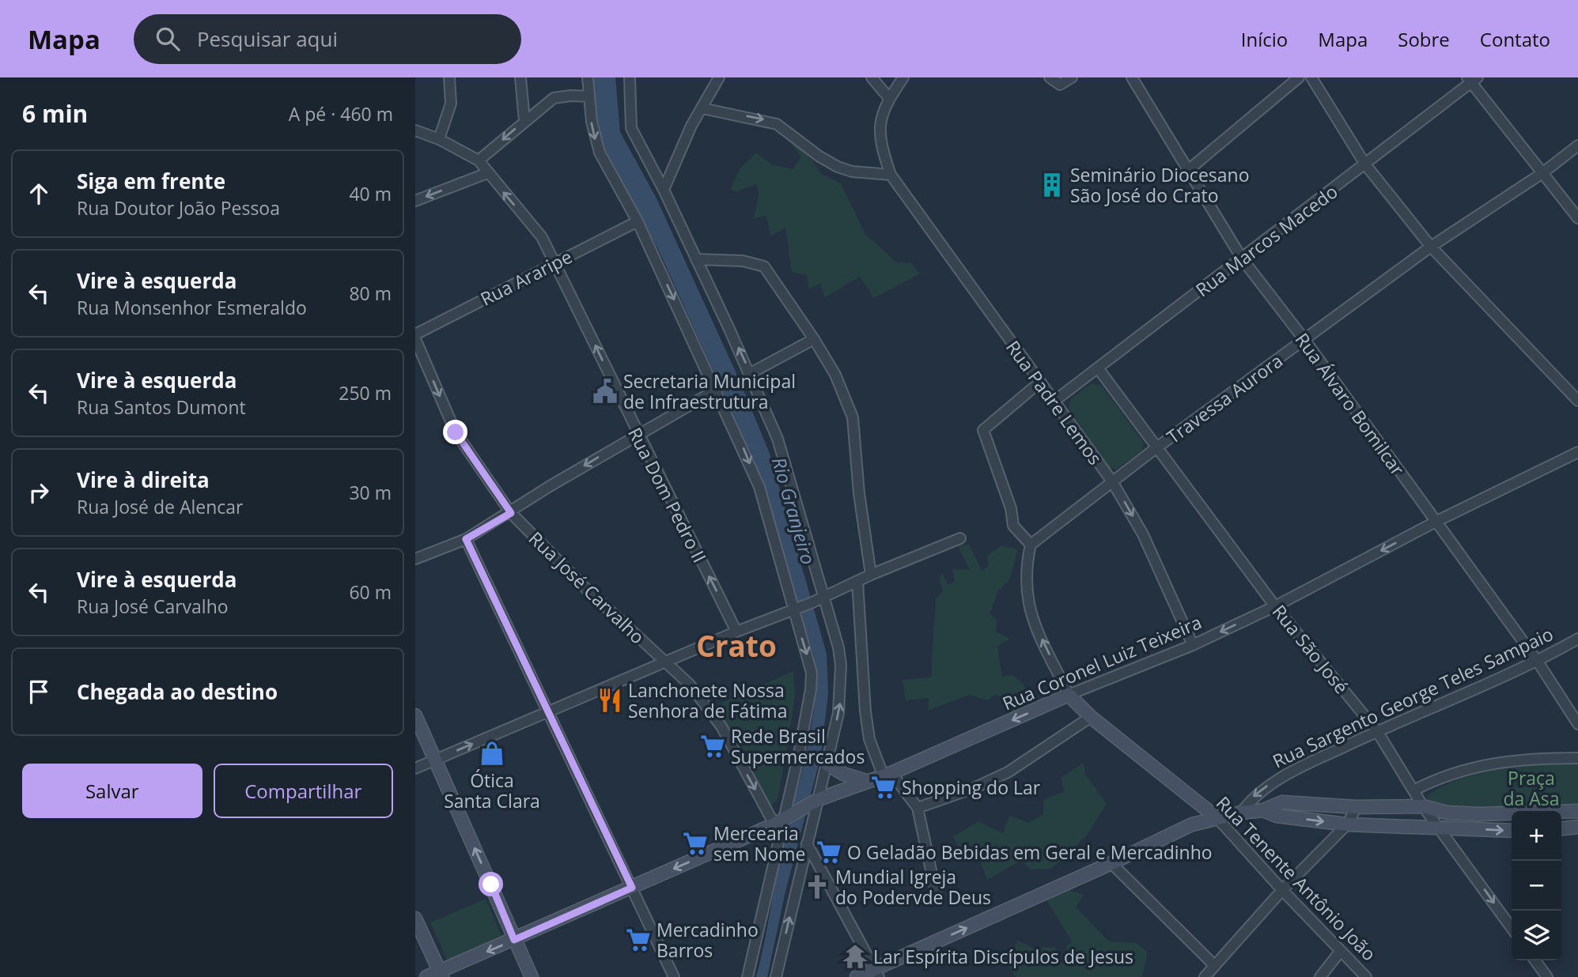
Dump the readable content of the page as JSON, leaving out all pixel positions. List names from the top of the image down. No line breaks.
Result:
{"streets":{"main road":["Rua Coronel Luiz Teixeira","Rua Tenente Antônio João"],"street":["Rua Marcos Macedo","Rua Araripe","Travessa Aurora","Rua Padre Lemos","Rua Álvaro Bomilcar","Rua Dom Pedro II","Rua José Carvalho","Rua São José","Rua Sargento George Teles Sampaio"]},"crossings":[["Rua Marcos Macedo","Rua Padre Lemos"],["Rua Marcos Macedo","Rua Álvaro Bomilcar"],["Rua Marcos Macedo","Rua São José"],["Rua Araripe","Rua Dom Pedro II"],["Travessa Aurora","Rua Padre Lemos"],["Travessa Aurora","Rua Álvaro Bomilcar"],["Travessa Aurora","Rua São José"],["Travessa Aurora","Rua Tenente Antônio João"],["Rua Padre Lemos","Rua Coronel Luiz Teixeira"],["Rua Álvaro Bomilcar","Rua Coronel Luiz Teixeira"],["Rua Álvaro Bomilcar","Rua Sargento George Teles Sampaio"],["Rua José Carvalho","Rua Coronel Luiz Teixeira"],["Rua São José","Rua Coronel Luiz Teixeira"],["Rua São José","Rua Sargento George Teles Sampaio"],["Rua Coronel Luiz Teixeira","Rua Tenente Antônio João"]],"one_way":["Rua Dom Pedro II","Rua José Carvalho","Rua Coronel Luiz Teixeira"],"districts":["Crato"],"water":["Rio Granjeiro"],"parks":["Praça da Asa"],"places":{"building":["Seminário Diocesano São José do Crato"],"public building":["Secretaria Municipal de Infraestrutura"],"restaurant":["Lanchonete Nossa Senhora de Fátima"],"supermarket":["Rede Brasil Supermercados","Shopping do Lar","Mercearia sem Nome","O Geladão Bebidas em Geral e Mercadinho","Mercadinho Barros"],"shop":["Ótica Santa Clara"],"church":["Mundial Igreja do Podervde Deus"],"temple":["Lar Espírita Discípulos de Jesus"]},"page":{"header":"Mapa","search":"Pesquisar aqui","nav":["Início","Mapa","Sobre","Contato"],"heading":["6 min","A pé · 460 m"],"list":[["Siga em frente","Rua Doutor João Pessoa","40 m"],["Vire à esquerda","Rua Monsenhor Esmeraldo","80 m"],["Vire à esquerda","Rua Santos Dumont","250 m"],["Vire à direita","Rua José de Alencar","30 m"],["Vire à esquerda","Rua José Carvalho","60 m"],"Chegada ao destino"],"buttons":["Salvar","Compartilhar"],"map_buttons":["+","−"]}}
